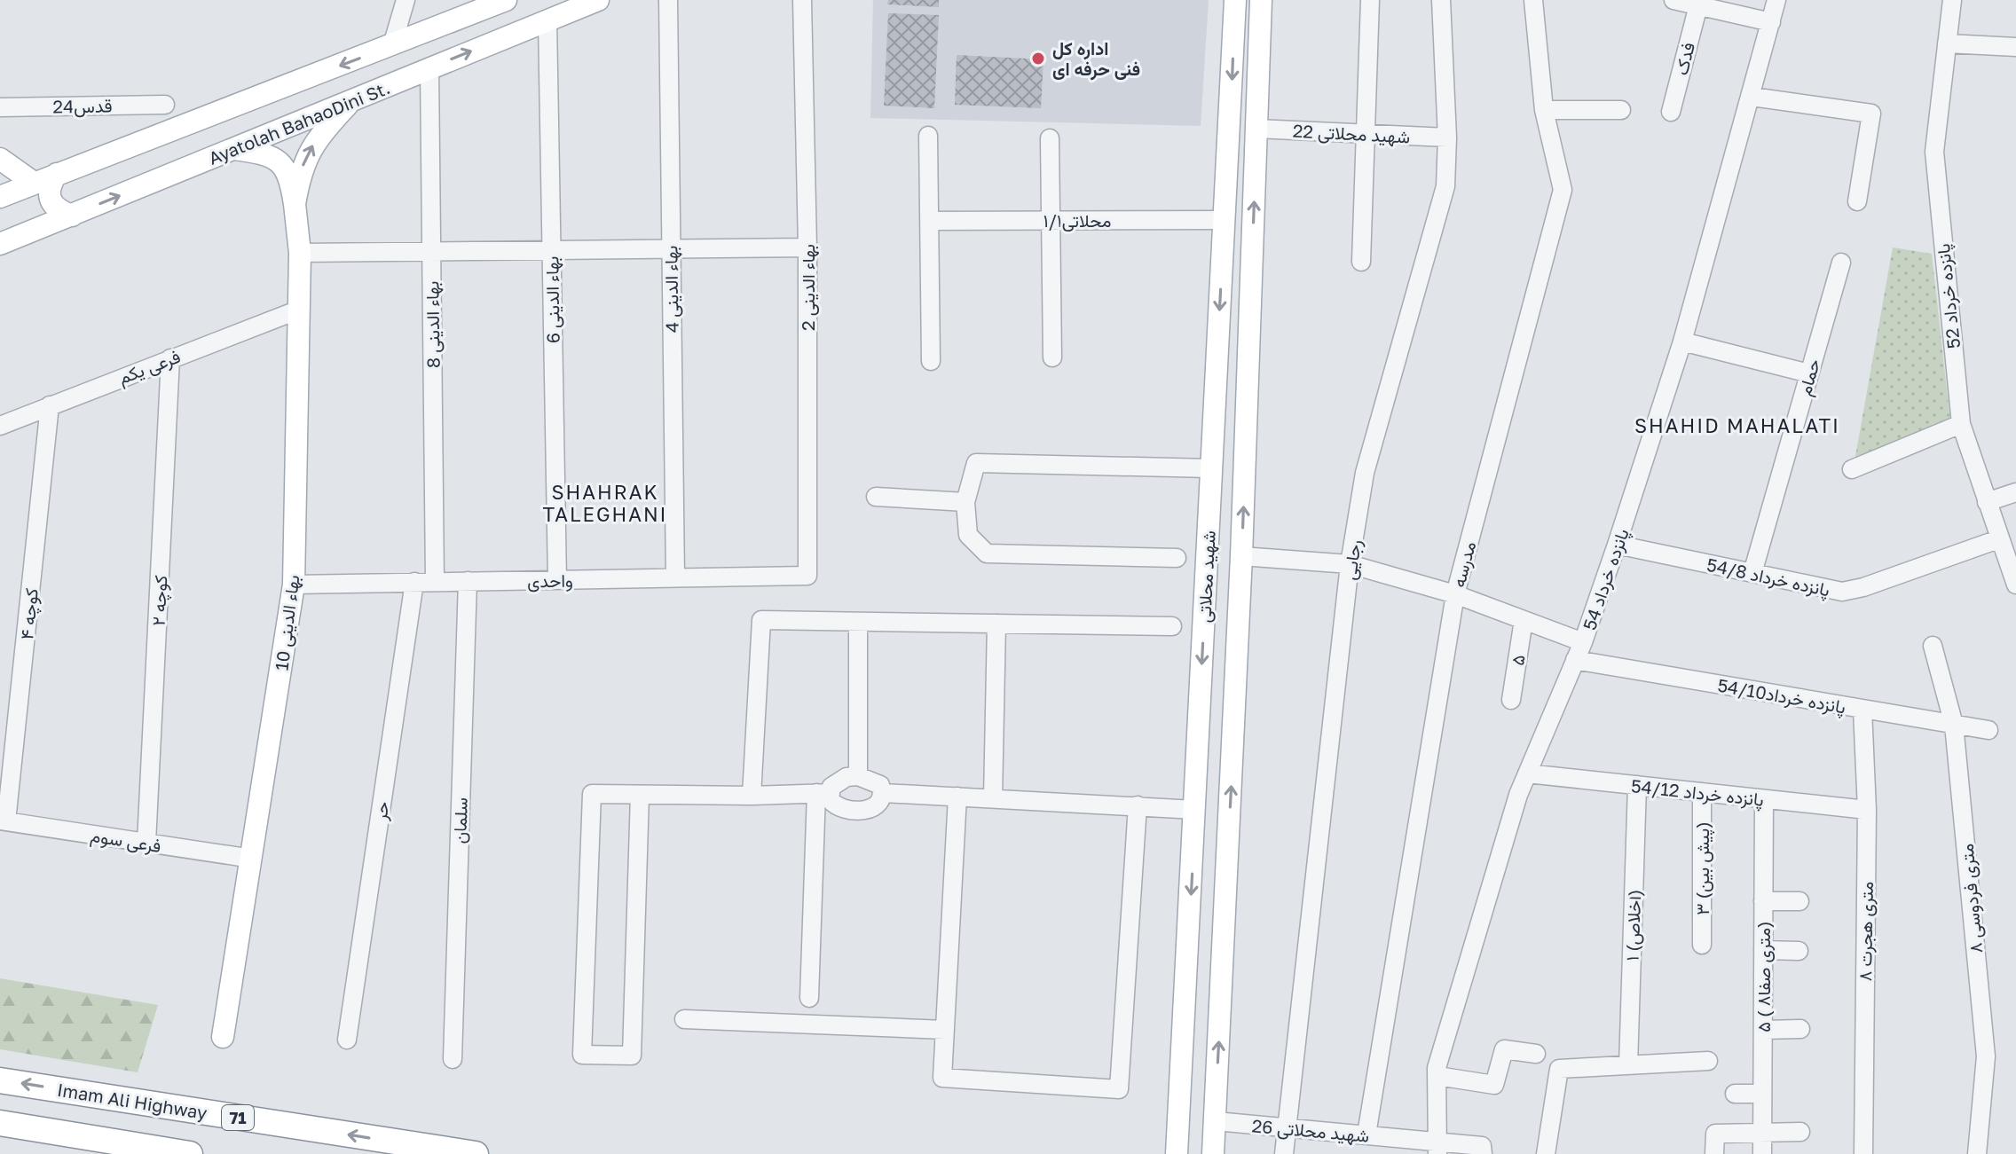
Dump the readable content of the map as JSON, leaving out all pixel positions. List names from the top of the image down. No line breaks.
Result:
{"streets":{"highway":["Imam Ali Highway","71"],"main road":["Ayatolah BahaoDini St.","شهید محلاتی","بهاء الدینی 10"],"street":["فدک","قدس24","شهید محلاتی 22","محلاتی۱/۱","بهاء الدینی 2","بهاء الدینی 4","پانزده خرداد 52","بهاء الدینی 6","بهاء الدینی 8","فرعی یکم","حمام","رجایی","مدرسه","پانزده خرداد 54/8","پانزده خرداد 54","واحدی","کوچه ۲","کوچه ۴","۵","پانزده خرداد54/10","پانزده خرداد 54/12","حر","سلمان","فرعی سوم","۳ (پیش بین)","۸ متری فردوسی","۱ (اخلاص)","۸ متری هجرت","۵ ( ۸متری صفا)","شهید محلاتی 26"]},"crossings":[["Ayatolah BahaoDini St.","بهاء الدینی 6"],["Ayatolah BahaoDini St.","بهاء الدینی 8"],["شهید محلاتی 22","رجایی"],["شهید محلاتی 22","شهید محلاتی"],["محلاتی۱/۱","شهید محلاتی"],["بهاء الدینی 2","واحدی"],["بهاء الدینی 4","واحدی"],["پانزده خرداد 52","پانزده خرداد 54/8"],["بهاء الدینی 6","واحدی"],["بهاء الدینی 8","واحدی"],["فرعی یکم","کوچه ۲"],["فرعی یکم","کوچه ۴"],["فرعی یکم","بهاء الدینی 10"],["حمام","پانزده خرداد 54/8"],["رجایی","شهید محلاتی 26"],["مدرسه","شهید محلاتی 26"],["شهید محلاتی","شهید محلاتی 26"],["پانزده خرداد 54/8","پانزده خرداد 54"],["پانزده خرداد 54","پانزده خرداد54/10"],["پانزده خرداد 54","پانزده خرداد 54/12"],["پانزده خرداد 54","شهید محلاتی 26"],["واحدی","بهاء الدینی 10"],["واحدی","حر"],["واحدی","سلمان"],["کوچه ۲","فرعی سوم"],["کوچه ۴","فرعی سوم"],["بهاء الدینی 10","فرعی سوم"],["پانزده خرداد54/10","۸ متری فردوسی"],["پانزده خرداد54/10","۸ متری هجرت"],["پانزده خرداد 54/12","۳ (پیش بین)"],["پانزده خرداد 54/12","۱ (اخلاص)"],["پانزده خرداد 54/12","۸ متری هجرت"],["پانزده خرداد 54/12","۵ ( ۸متری صفا)"]],"districts":["SHAHID MAHALATI","SHAHRAK TALEGHANI"],"places":["اداره کل فنی حرفه ای"]}
